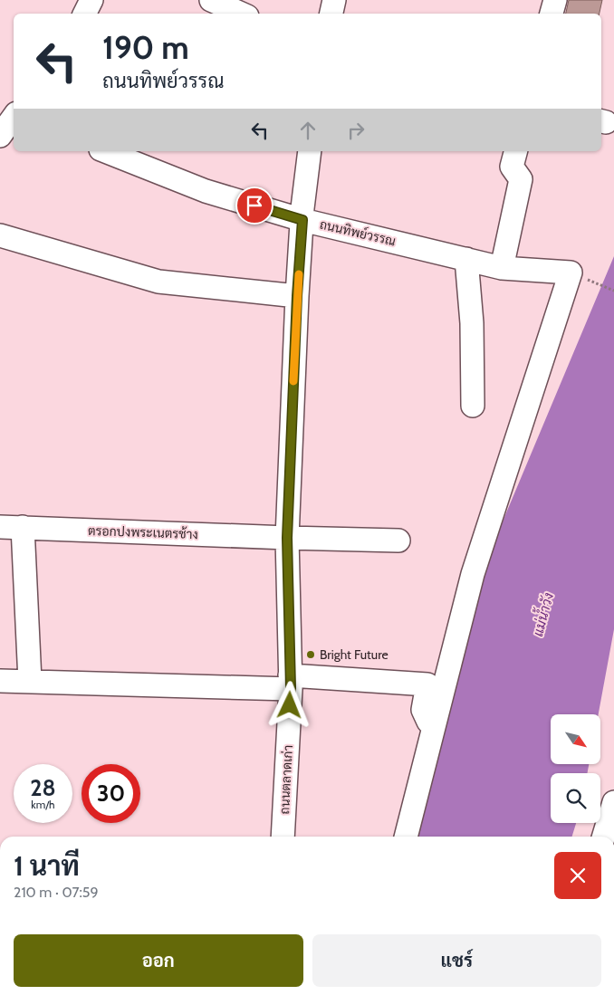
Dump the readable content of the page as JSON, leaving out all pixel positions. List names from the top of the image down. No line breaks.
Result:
{"streets":{"street":["ถนนทิพย์วรรณ","ตรอกปงพระเนตรช้าง","ถนนตลาดเก่า"]},"crossings":[["ถนนทิพย์วรรณ","ถนนตลาดเก่า"],["ตรอกปงพระเนตรช้าง","ถนนตลาดเก่า"]],"water":["แม่น้ำวัง"],"places":["Bright Future"],"north":"bottom right","page":{"turn":["190 m","ถนนทิพย์วรรณ"],"speed":"28 km/h","limit":"30","heading":["1 นาที","210 m · 07:59"],"buttons":["ออก","แชร์"]}}
